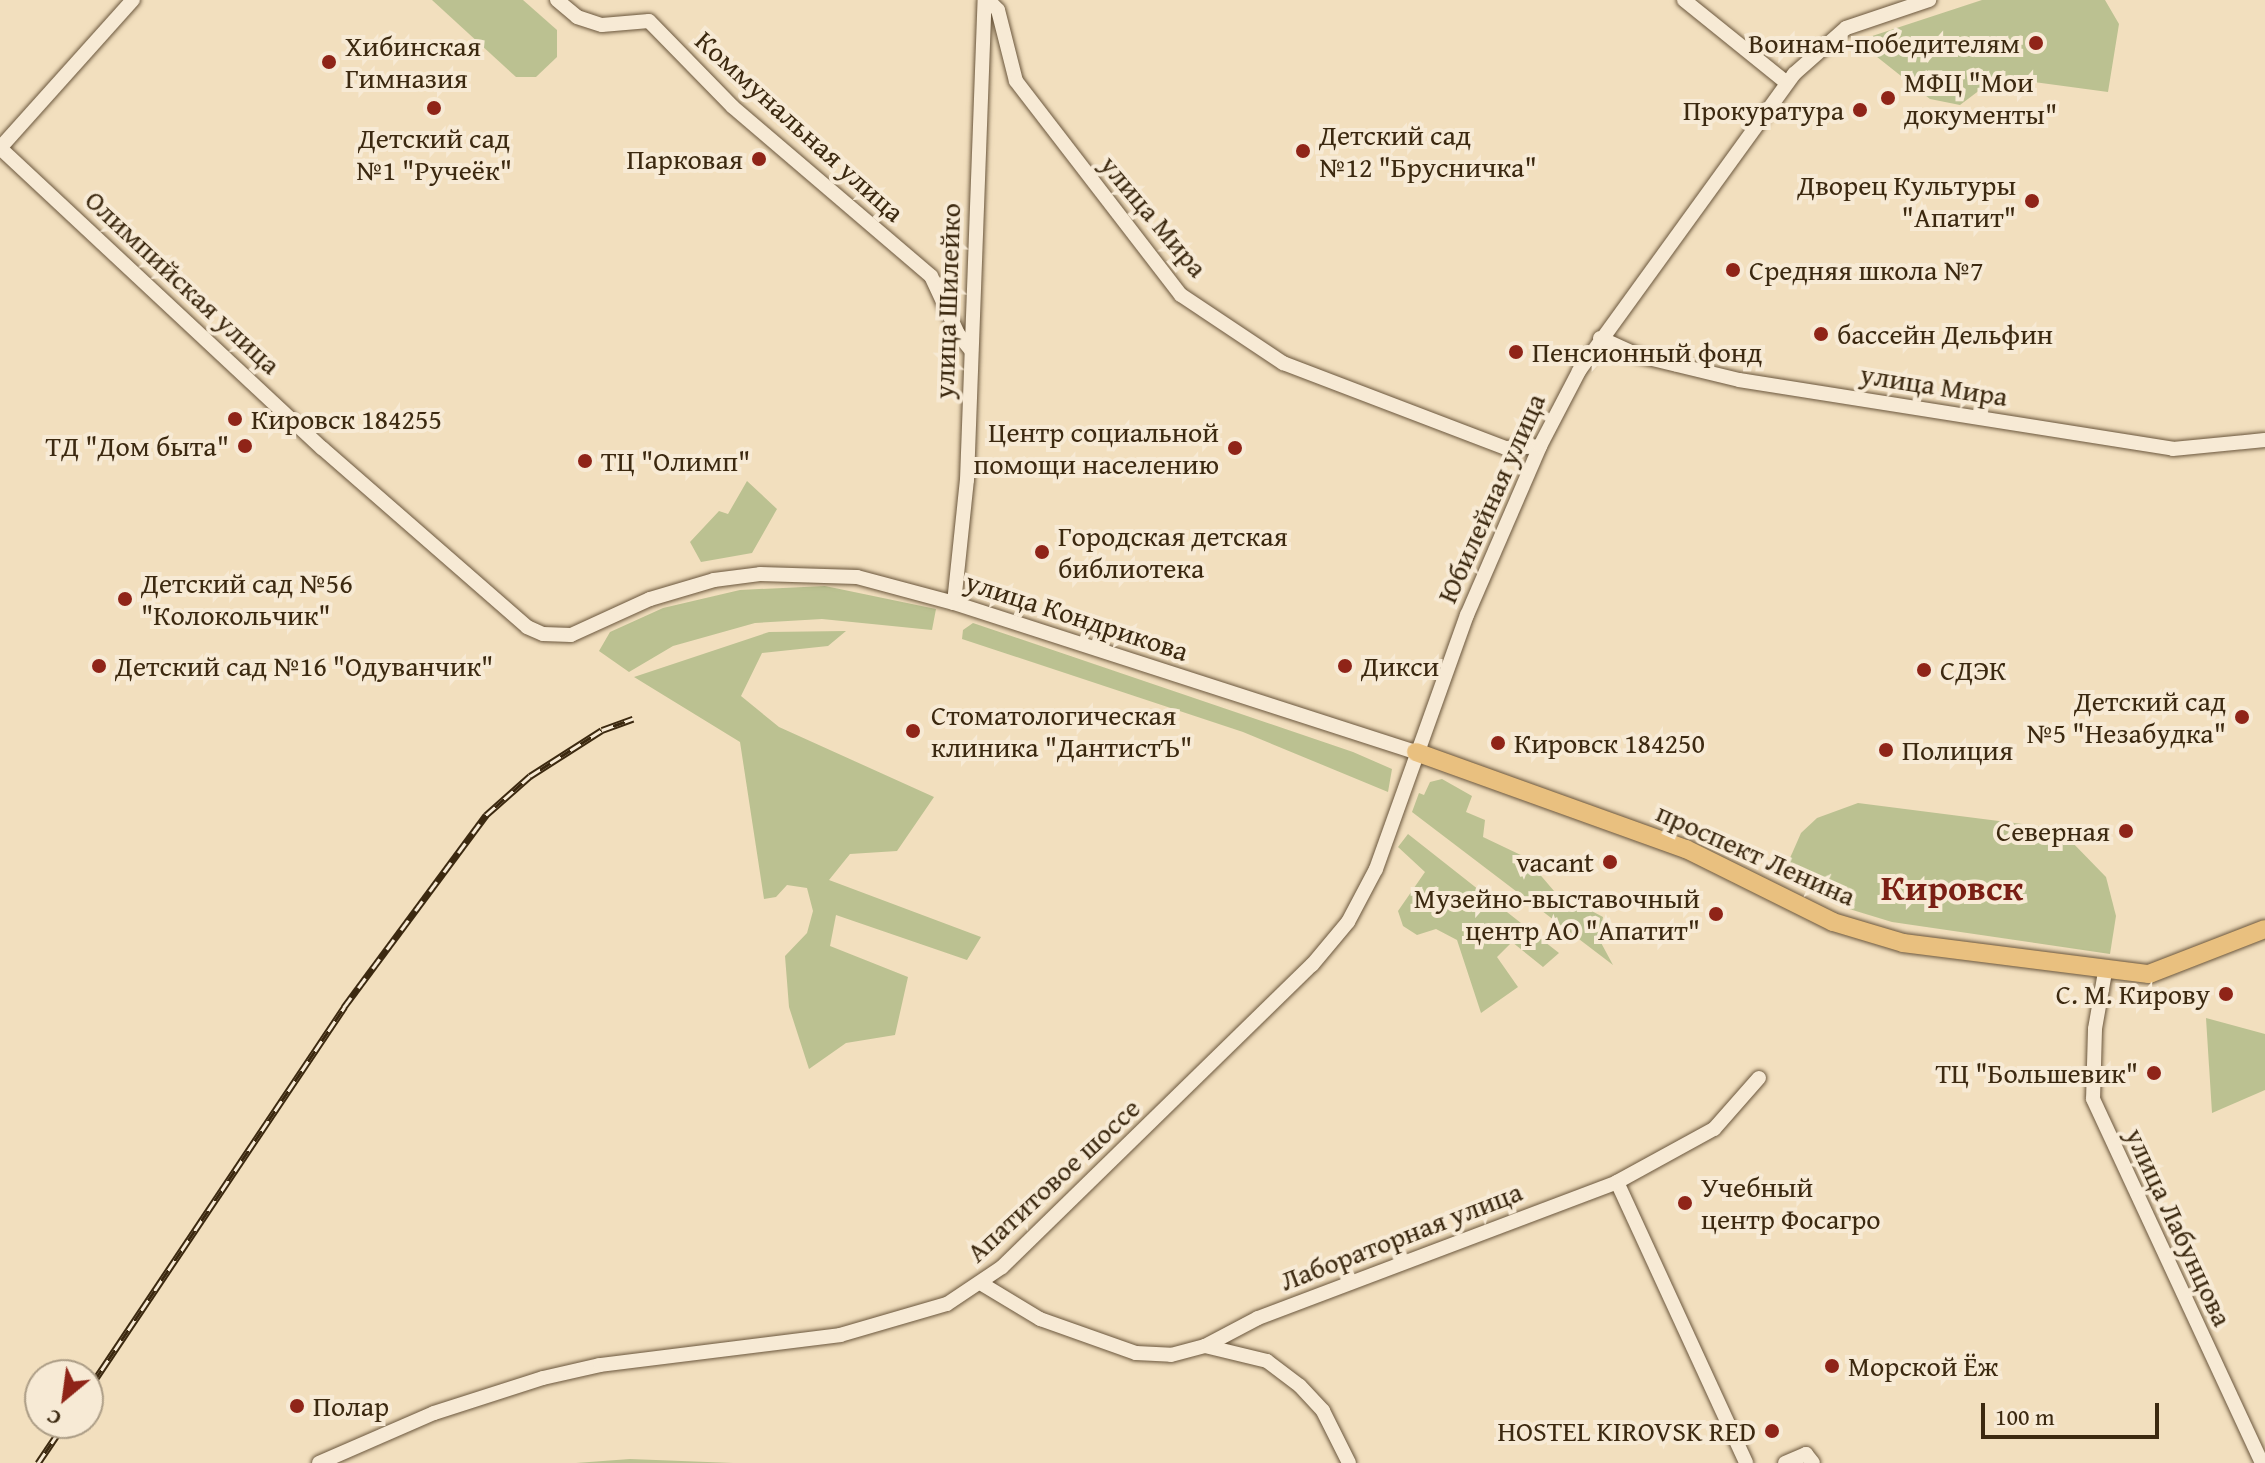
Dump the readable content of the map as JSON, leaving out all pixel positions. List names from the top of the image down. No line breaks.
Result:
{"streets":{"main road":["проспект Ленина"],"street":["Коммунальная улица","улица Мира","Олимпийская улица","улица Шилейко","Юбилейная улица","улица Кондрикова","Апатитовое шоссе","улица Лабунцова","Лабораторная улица"]},"crossings":[["Коммунальная улица","улица Шилейко"],["улица Мира","улица Шилейко"],["улица Мира","Юбилейная улица"],["Олимпийская улица","улица Кондрикова"],["улица Шилейко","улица Кондрикова"],["Юбилейная улица","улица Кондрикова"],["Юбилейная улица","проспект Ленина"],["Юбилейная улица","Апатитовое шоссе"],["улица Кондрикова","проспект Ленина"],["улица Кондрикова","Апатитовое шоссе"],["проспект Ленина","Апатитовое шоссе"],["проспект Ленина","улица Лабунцова"],["Апатитовое шоссе","Лабораторная улица"]],"districts":["Кировск"],"places":["Воинам-победителям","Хибинская Гимназия","МФЦ \"Мои документы\"","Детский сад №1 \"Ручеёк\"","Прокуратура","Детский сад №12 \"Брусничка\"","Парковая","Дворец Культуры \"Апатит\"","Средняя школа №7","бассейн Дельфин","Пенсионный фонд","Кировск 184255","ТД \"Дом быта\"","Центр социальной помощи населению","ТЦ \"Олимп\"","Городская детская библиотека","Детский сад №56 \"Колокольчик\"","Детский сад №16 \"Одуванчик\"","Дикси","СДЭК","Детский сад №5 \"Незабудка\"","Стоматологическая клиника \"ДантистЪ\"","Кировск 184250","Полиция","Северная","vacant","Музейно-выставочный центр АО \"Апатит\"","С. М. Кирову","ТЦ \"Большевик\"","Учебный центр Фосагро","Морской Ёж","Полар","HOSTEL KIROVSK RED"],"scale_bar":"100 m","north":"bottom left"}
